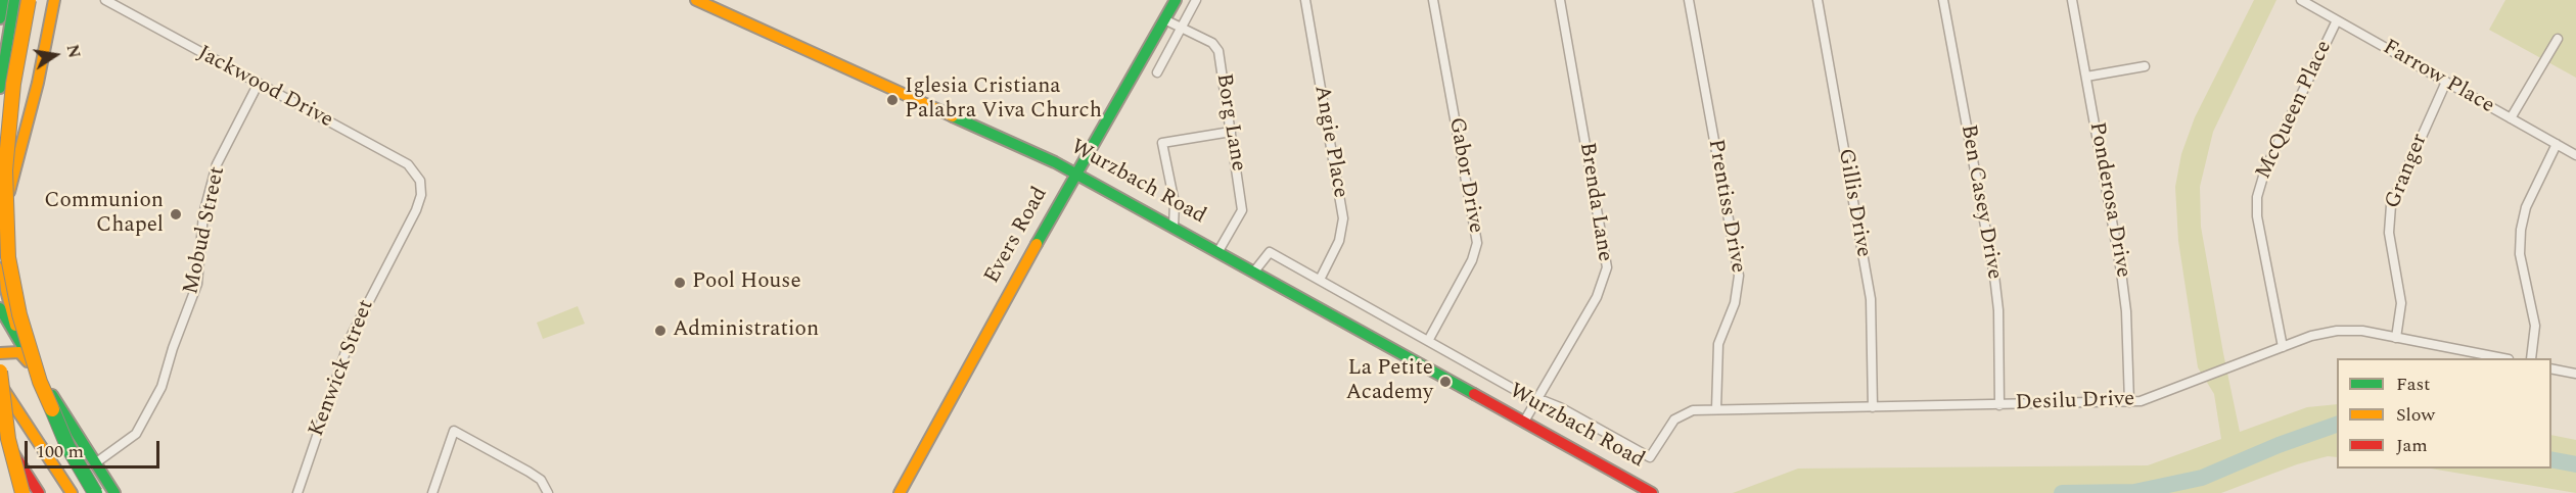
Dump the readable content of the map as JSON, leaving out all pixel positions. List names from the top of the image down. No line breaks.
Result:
{"streets":{"main road":["Wurzbach Road","Evers Road"],"street":["Farrow Place","Jackwood Drive","McQueen Place","Borg Lane","Angie Place","Granger","Gabor Drive","Ponderosa Drive","Brenda Lane","Ben Casey Drive","Gillis Drive","Prentiss Drive","Mobud Street","Kenwick Street","Desilu Drive"]},"crossings":[["Farrow Place","McQueen Place"],["Farrow Place","Granger"],["Jackwood Drive","Mobud Street"],["Jackwood Drive","Kenwick Street"],["McQueen Place","Desilu Drive"],["Borg Lane","Wurzbach Road"],["Borg Lane","Evers Road"],["Angie Place","Wurzbach Road"],["Granger","Desilu Drive"],["Gabor Drive","Wurzbach Road"],["Wurzbach Road","Brenda Lane"],["Wurzbach Road","Evers Road"],["Wurzbach Road","Desilu Drive"],["Ponderosa Drive","Desilu Drive"],["Ben Casey Drive","Desilu Drive"],["Gillis Drive","Desilu Drive"],["Prentiss Drive","Desilu Drive"]],"places":["Iglesia Cristiana Palabra Viva Church","Communion Chapel","Pool House","Administration","La Petite Academy"],"legend":["Fast","Slow","Jam"],"scale_bar":"100 m","north":"right"}
